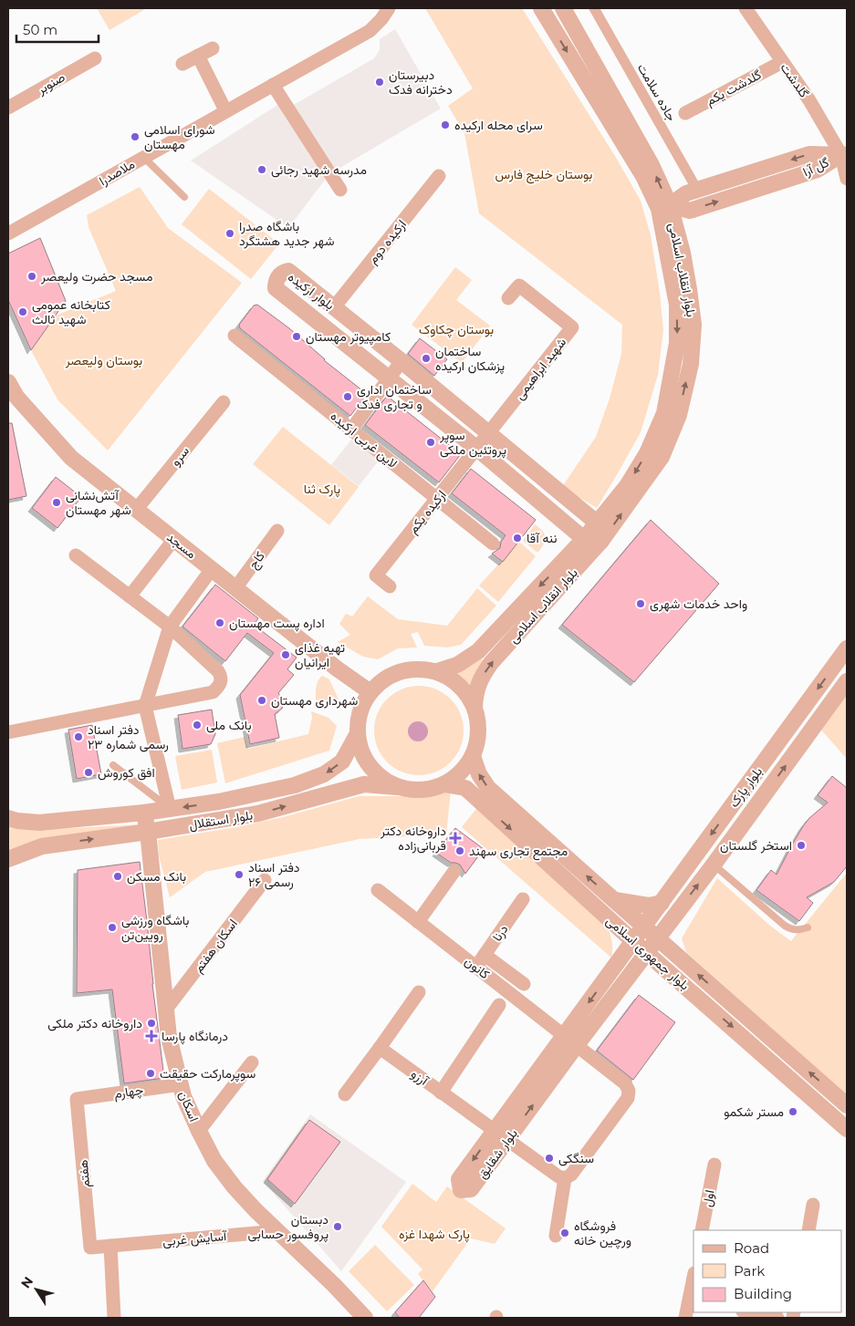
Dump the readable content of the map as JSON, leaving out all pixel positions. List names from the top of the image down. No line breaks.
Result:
{"streets":{"street":["گلدشت","صنوبر","گلدشت یکم","جاده سلامت","گل آرا","ملاصدرا","ارکیده دوم","بلوار انقلاب اسلامی","بلوار ارکیده","شهید ابراهیمی","لاین غربی ارکیده","سرو","ارکیده یکم","مسجد","کاج","بلوار پارک","بلوار استقلال","درنا","اسکان هفتم","بلوار جمهوری اسلامی","کانون","آرزو","چهارم","اسکان","بلوار شقایق","هفتم","اول","آسایش غربی"]},"crossings":[["گلدشت","گلدشت یکم"],["گلدشت","گل آرا"],["جاده سلامت","گل آرا"],["گل آرا","بلوار انقلاب اسلامی"],["ارکیده دوم","بلوار ارکیده"],["بلوار انقلاب اسلامی","بلوار ارکیده"],["بلوار انقلاب اسلامی","مسجد"],["بلوار انقلاب اسلامی","بلوار استقلال"],["بلوار انقلاب اسلامی","بلوار جمهوری اسلامی"],["بلوار ارکیده","شهید ابراهیمی"],["بلوار ارکیده","ارکیده یکم"],["شهید ابراهیمی","ارکیده یکم"],["لاین غربی ارکیده","ارکیده یکم"],["سرو","مسجد"],["مسجد","کاج"],["مسجد","بلوار استقلال"],["مسجد","بلوار جمهوری اسلامی"],["بلوار پارک","بلوار جمهوری اسلامی"],["بلوار پارک","بلوار شقایق"],["بلوار استقلال","بلوار جمهوری اسلامی"],["بلوار استقلال","اسکان"],["درنا","کانون"],["اسکان هفتم","اسکان"],["بلوار جمهوری اسلامی","بلوار شقایق"],["کانون","آرزو"],["کانون","بلوار شقایق"],["آرزو","بلوار شقایق"],["چهارم","اسکان"],["چهارم","هفتم"],["اسکان","آسایش غربی"],["هفتم","آسایش غربی"]],"parks":["بوستان خلیج فارس","بوستان چکاوک","بوستان ولیعصر","پارک ثنا","پارک شهدا غزه"],"places":{"other":["دبیرستان دخترانه فدک","سرای محله ارکیده","شورای اسلامی مهستان","مدرسه شهید رجائی","باشگاه صدرا شهر جدید هشتگرد","مسجد حضرت ولیعصر","کتابخانه عمومی شهید ثالث","کامپیوتر مهستان","ساختمان پزشکان ارکیده","ساختمان اداری و تجاری فدک","سوپر پروتئین ملکی","آتش‌نشانی شهر مهستان","ننه آقا","واحد خدمات شهری","اداره پست مهستان","تهیه غذای ایرانیان","شهرداری مهستان","بانک ملی","دفتر اسناد رسمی شماره ۲۳","افق کوروش","استخر گلستان","مجتمع تجاری سهند","دفتر اسناد رسمی ۲۶","بانک مسکن","باشگاه ورزشی رویین‌تن","داروخانه دکتر ملکی","سوپرمارکت حقیقت","مستر شکمو","سنگکی","دبستان پروفسور حسابی","فروشگاه ورچین خانه"],"health":["داروخانه دکتر قربانی‌زاده","درمانگاه پارسا"]},"legend":["Road","Park","Building"],"scale_bar":"50 m","north":"top left"}
